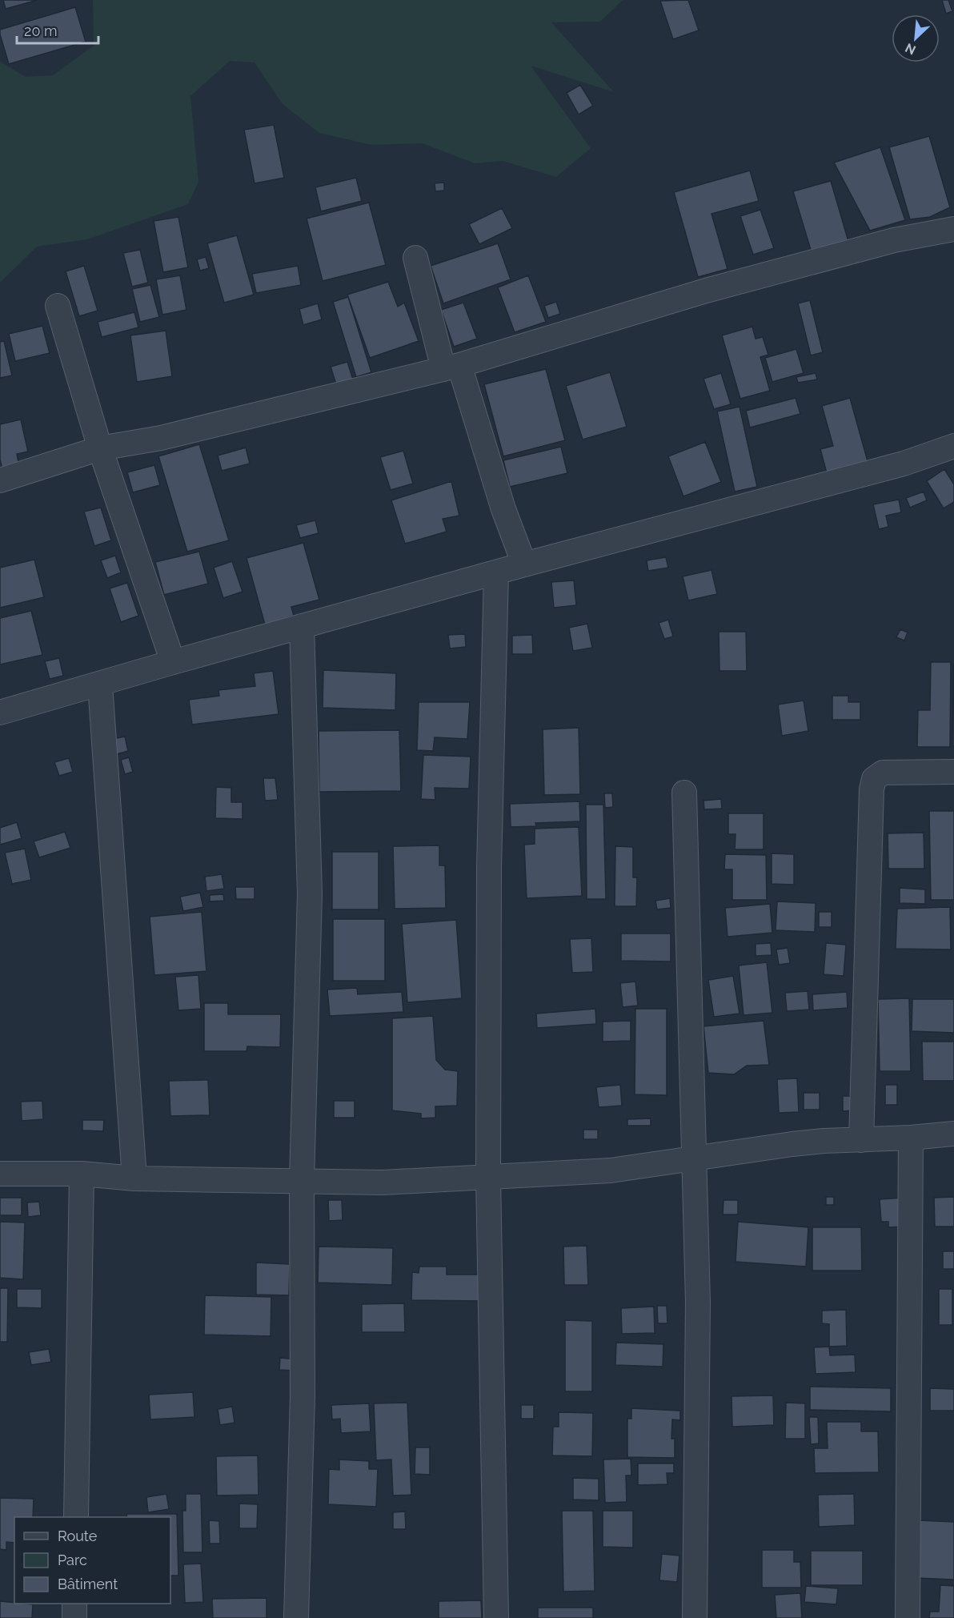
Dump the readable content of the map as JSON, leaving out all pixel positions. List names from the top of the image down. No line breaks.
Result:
{"legend":["Route","Parc","Bâtiment"],"scale_bar":"20 m","north":"bottom left"}
